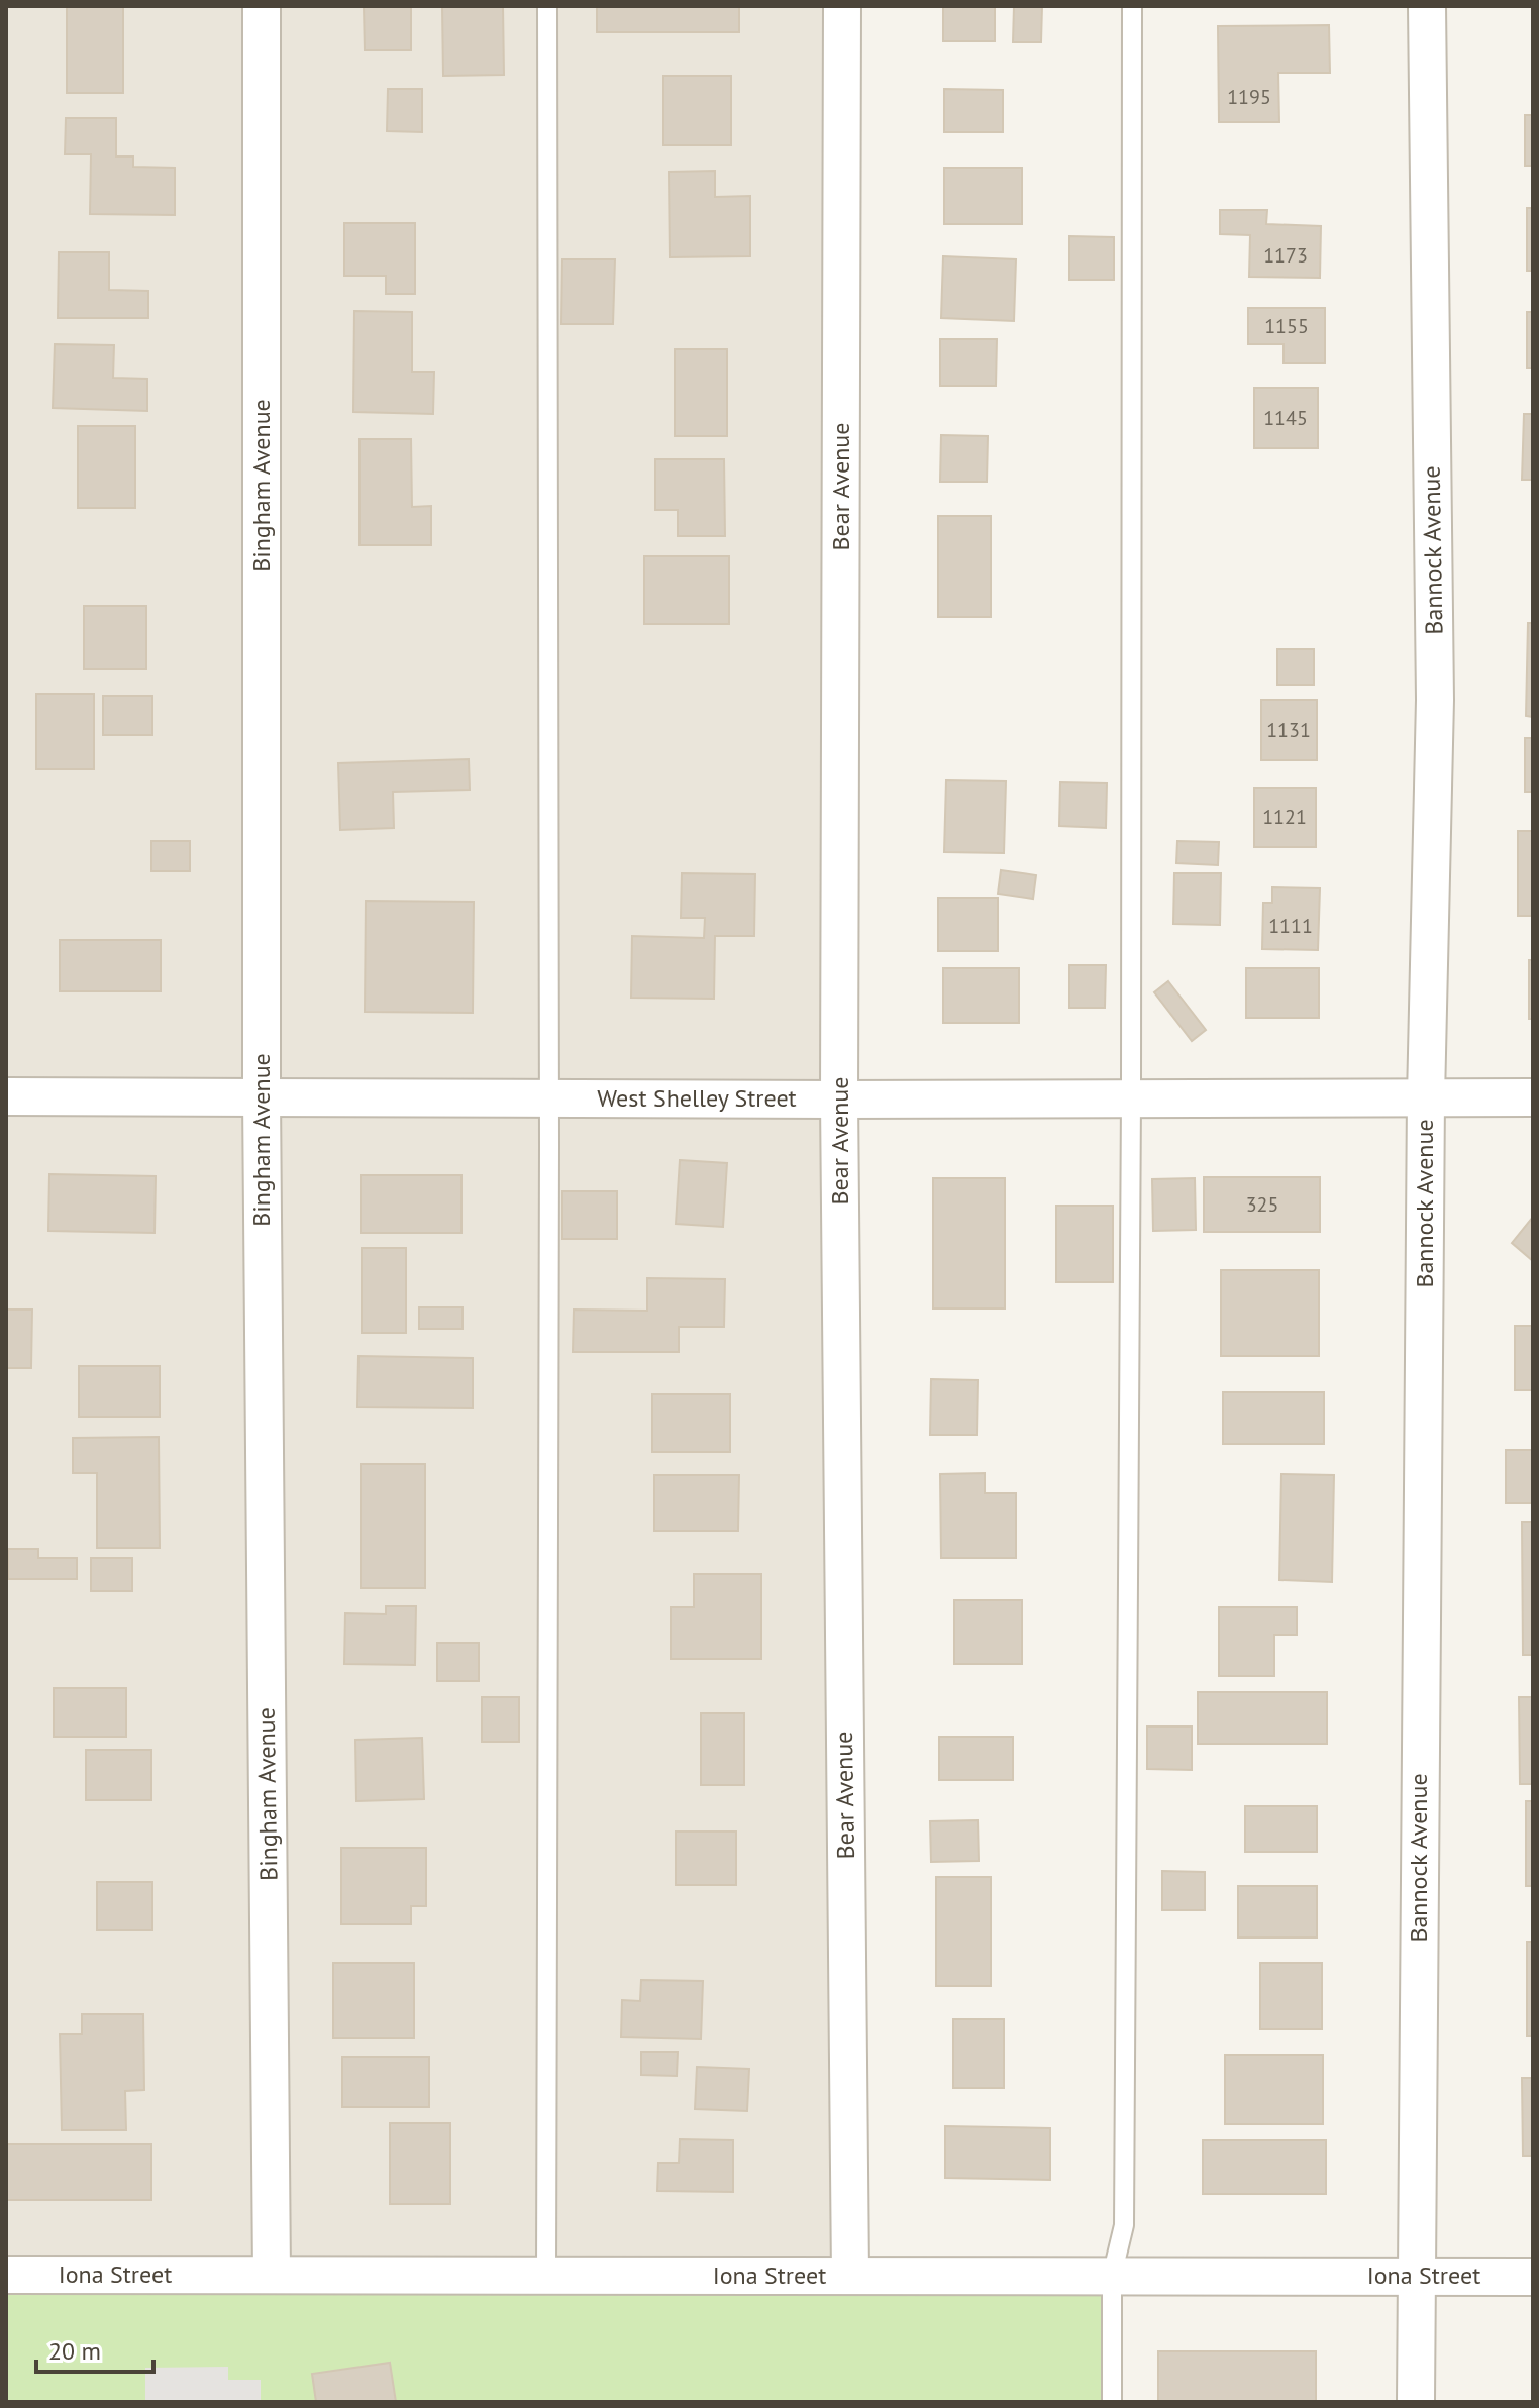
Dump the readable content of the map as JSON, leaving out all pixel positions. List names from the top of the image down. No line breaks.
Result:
{"streets":{"street":["Bingham Avenue","Bear Avenue","Bannock Avenue","West Shelley Street","Iona Street"]},"crossings":[["Bingham Avenue","West Shelley Street"],["Bingham Avenue","Iona Street"],["Bear Avenue","West Shelley Street"],["Bear Avenue","Iona Street"],["Bannock Avenue","West Shelley Street"],["Bannock Avenue","Iona Street"]],"house_numbers":["1195","1173","1155","1145","1131","1121","1111","325"],"scale_bar":"20 m"}
